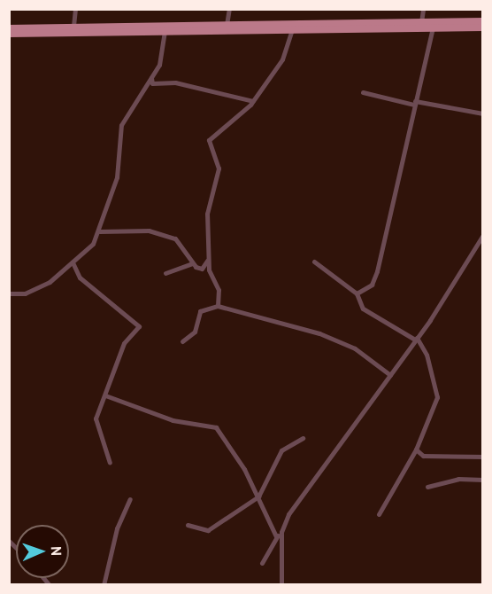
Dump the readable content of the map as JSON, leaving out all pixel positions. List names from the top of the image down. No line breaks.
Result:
{"north":"right"}
